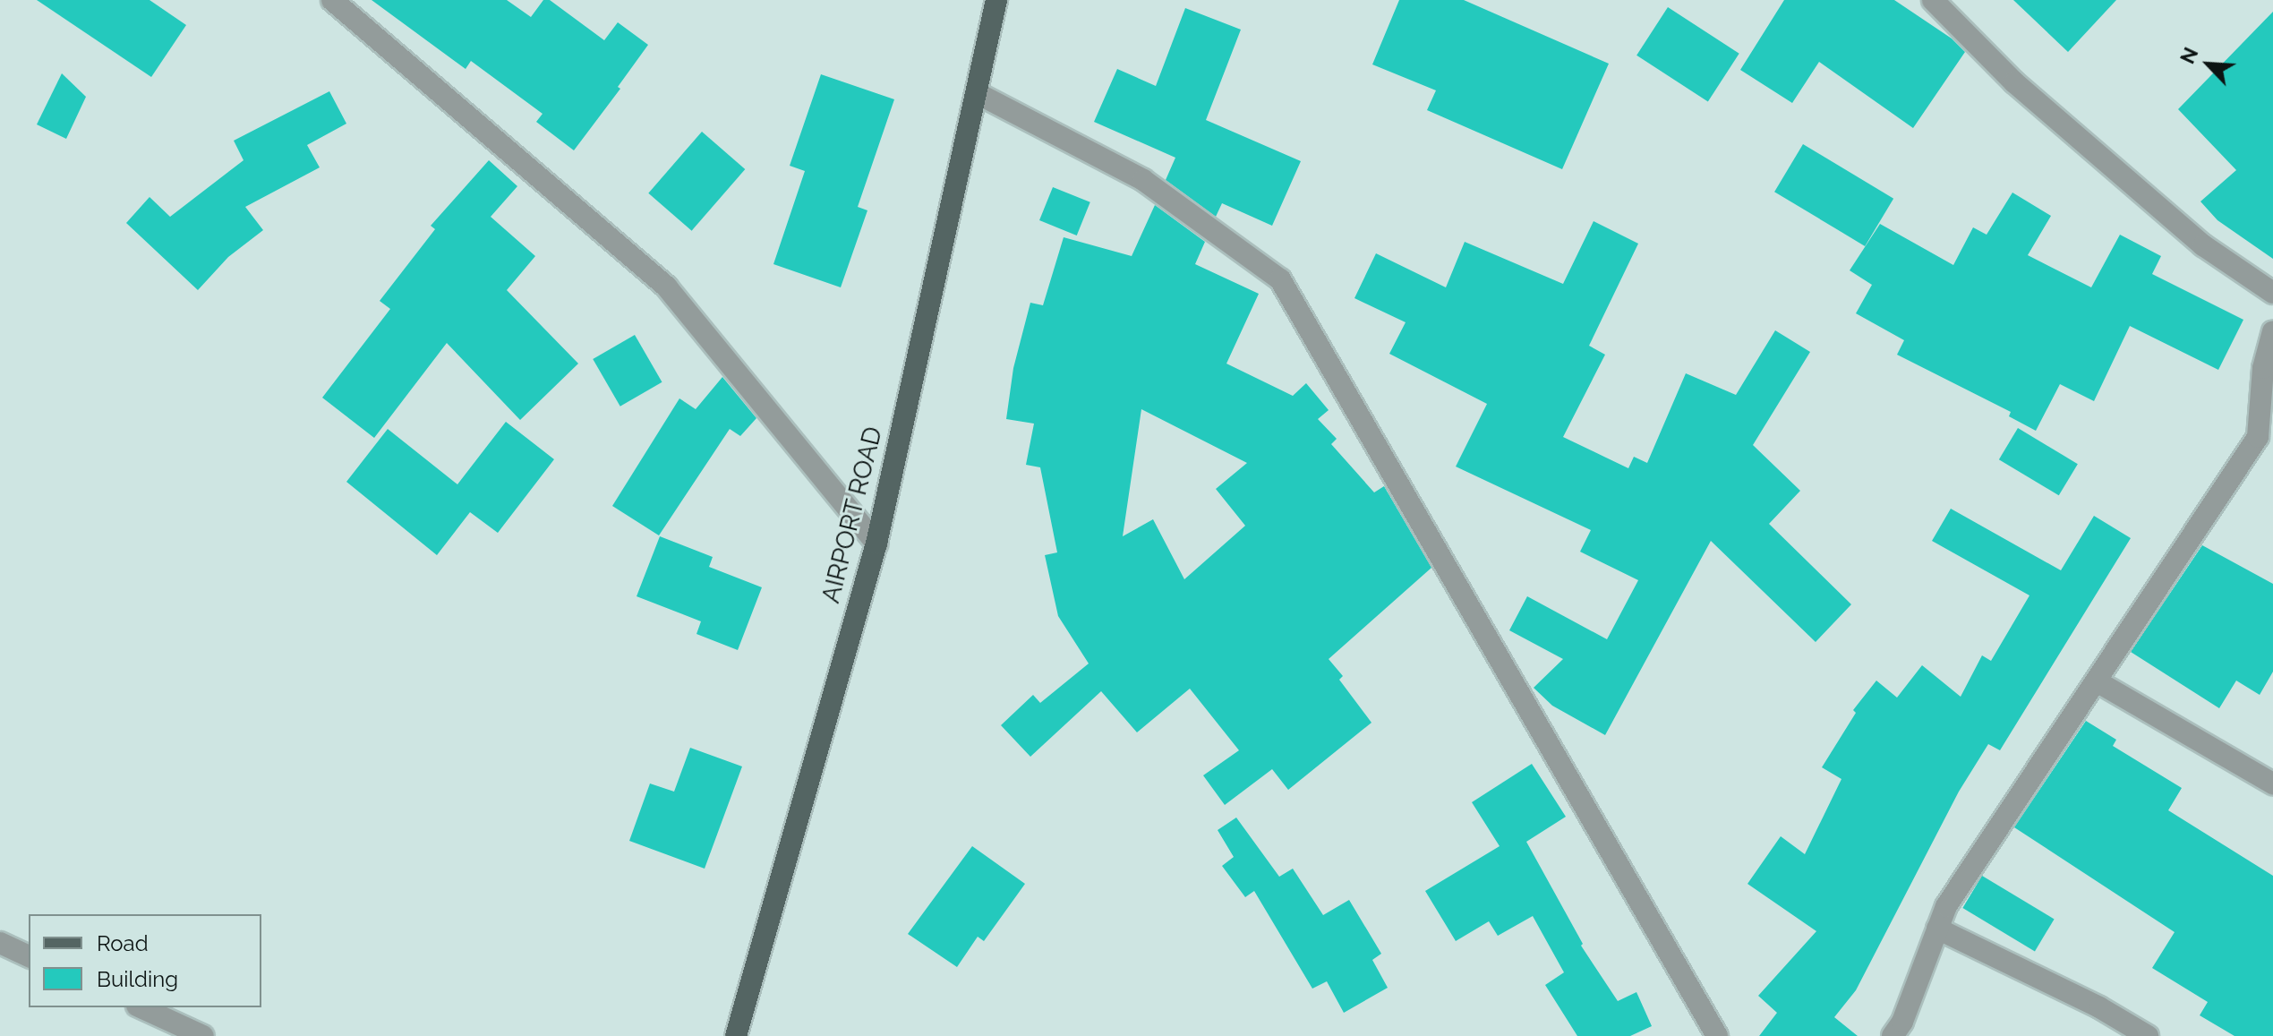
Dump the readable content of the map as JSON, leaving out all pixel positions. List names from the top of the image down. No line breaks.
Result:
{"streets":{"main road":["AIRPORT ROAD"]},"legend":["Road","Building"],"north":"top left"}
